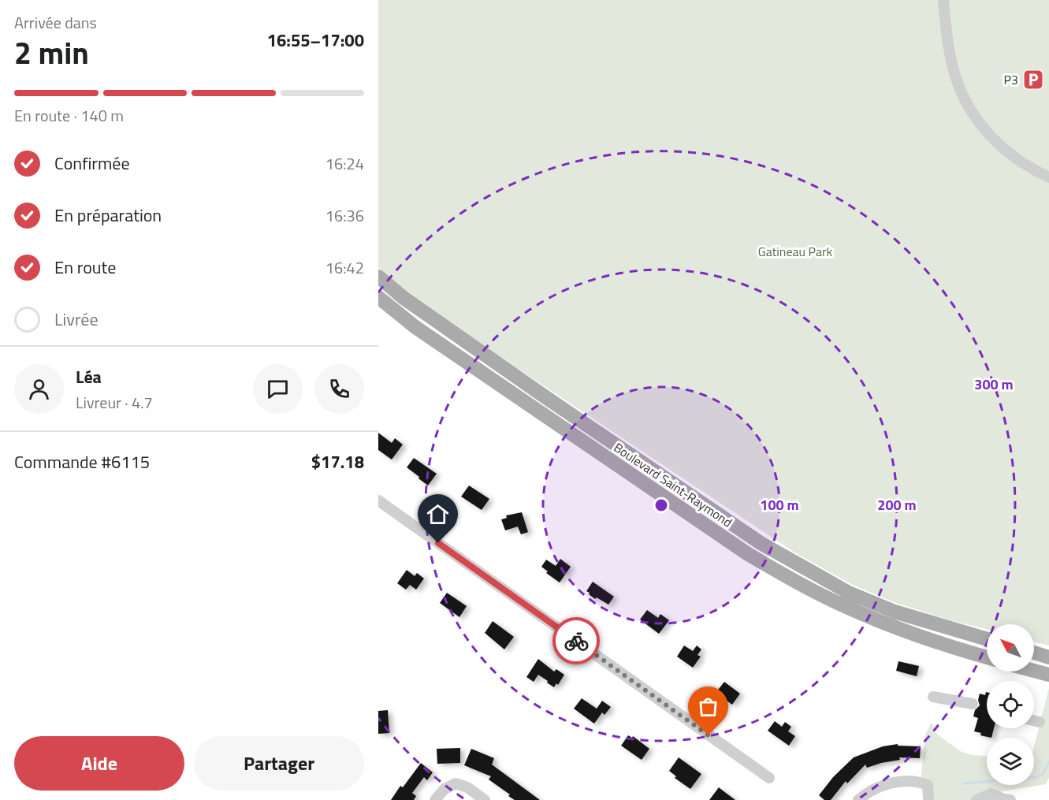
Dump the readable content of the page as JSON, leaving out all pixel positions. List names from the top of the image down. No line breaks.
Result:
{"streets":{"main road":["Boulevard Saint-Raymond"]},"parks":["Gatineau Park"],"places":{"parking":["P3"]},"north":"top left","page":{"heading":["2 min","Arrivée dans","16:55–17:00"],"panel":["Léa","Livreur · 4.7","Commande #6115","$17.18"],"bar":"En route · 140 m","list":[["Confirmée","16:24"],["En préparation","16:36"],["En route","16:42"],"Livrée"],"buttons":["Aide","Partager"]},"rings":["300 m","100 m","200 m"]}
